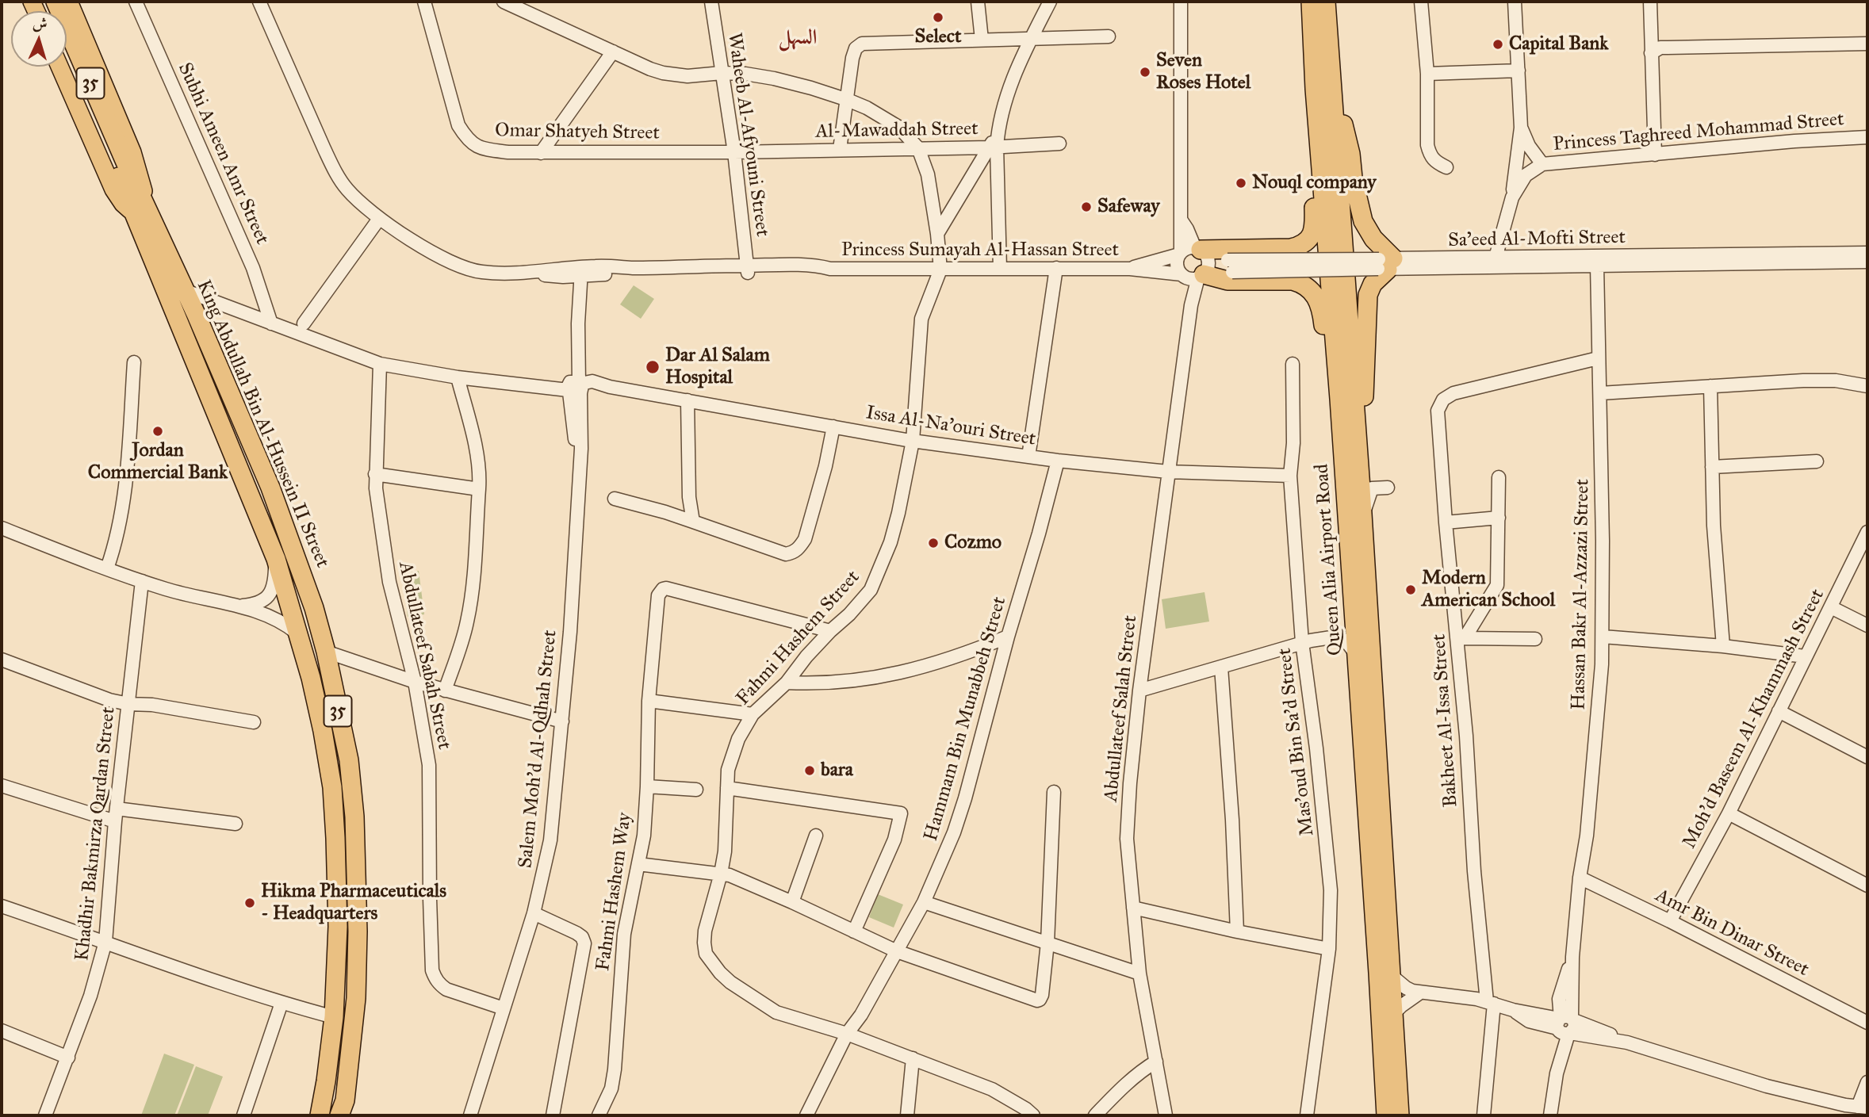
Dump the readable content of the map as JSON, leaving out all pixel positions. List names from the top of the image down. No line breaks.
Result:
{"streets":{"highway":["35","King Abdullah Bin Al-Hussein II Street","Queen Alia Airport Road"],"street":["Al-Mawaddah Street","Omar Shatyeh Street","Princess Taghreed Mohammad Street","Waheeb Al-Afyouni Street","Subhi Ameen Amr Street","Sa’eed Al-Mofti Street","Princess Sumayah Al-Hassan Street","Issa Al-Na'ouri Street","Hassan Bakr Al-Azzazi Street","Fahmi Hashem Street","Abdullateef Sabah Street","Abdullateef Salah Street","Hammam Bin Munabbeh Street","Moh'd Baseem Al-Khammash Street","Bakheet Al-Issa Street","Mas'oud Bin Sa'd Street","Salem Moh'd Al-Qdhah Street","Khadhir Bakmirza Qardan Street","Fahmi Hashem Way","Amr Bin Dinar Street"]},"crossings":[["Al-Mawaddah Street","Omar Shatyeh Street"],["Al-Mawaddah Street","Waheeb Al-Afyouni Street"],["Omar Shatyeh Street","Waheeb Al-Afyouni Street"],["Princess Taghreed Mohammad Street","Sa’eed Al-Mofti Street"],["Waheeb Al-Afyouni Street","Princess Sumayah Al-Hassan Street"],["Sa’eed Al-Mofti Street","Princess Sumayah Al-Hassan Street"],["Sa’eed Al-Mofti Street","Hassan Bakr Al-Azzazi Street"],["Sa’eed Al-Mofti Street","Abdullateef Salah Street"],["Princess Sumayah Al-Hassan Street","Fahmi Hashem Street"],["Princess Sumayah Al-Hassan Street","Abdullateef Salah Street"],["Princess Sumayah Al-Hassan Street","Salem Moh'd Al-Qdhah Street"],["Issa Al-Na'ouri Street","Fahmi Hashem Street"],["Issa Al-Na'ouri Street","Abdullateef Salah Street"],["Issa Al-Na'ouri Street","Hammam Bin Munabbeh Street"],["Issa Al-Na'ouri Street","Mas'oud Bin Sa'd Street"],["Issa Al-Na'ouri Street","Salem Moh'd Al-Qdhah Street"],["Hassan Bakr Al-Azzazi Street","Bakheet Al-Issa Street"],["Hassan Bakr Al-Azzazi Street","Amr Bin Dinar Street"],["Fahmi Hashem Street","Hammam Bin Munabbeh Street"],["Fahmi Hashem Street","Fahmi Hashem Way"],["Abdullateef Sabah Street","Salem Moh'd Al-Qdhah Street"],["Moh'd Baseem Al-Khammash Street","Amr Bin Dinar Street"]],"districts":["السهل"],"places":["Select","Capital Bank","Seven Roses Hotel","Nouql company","Safeway","Dar Al Salam Hospital","Jordan Commercial Bank","Cozmo","Modern American School","bara","Hikma Pharmaceuticals - Headquarters"],"north":"top"}
